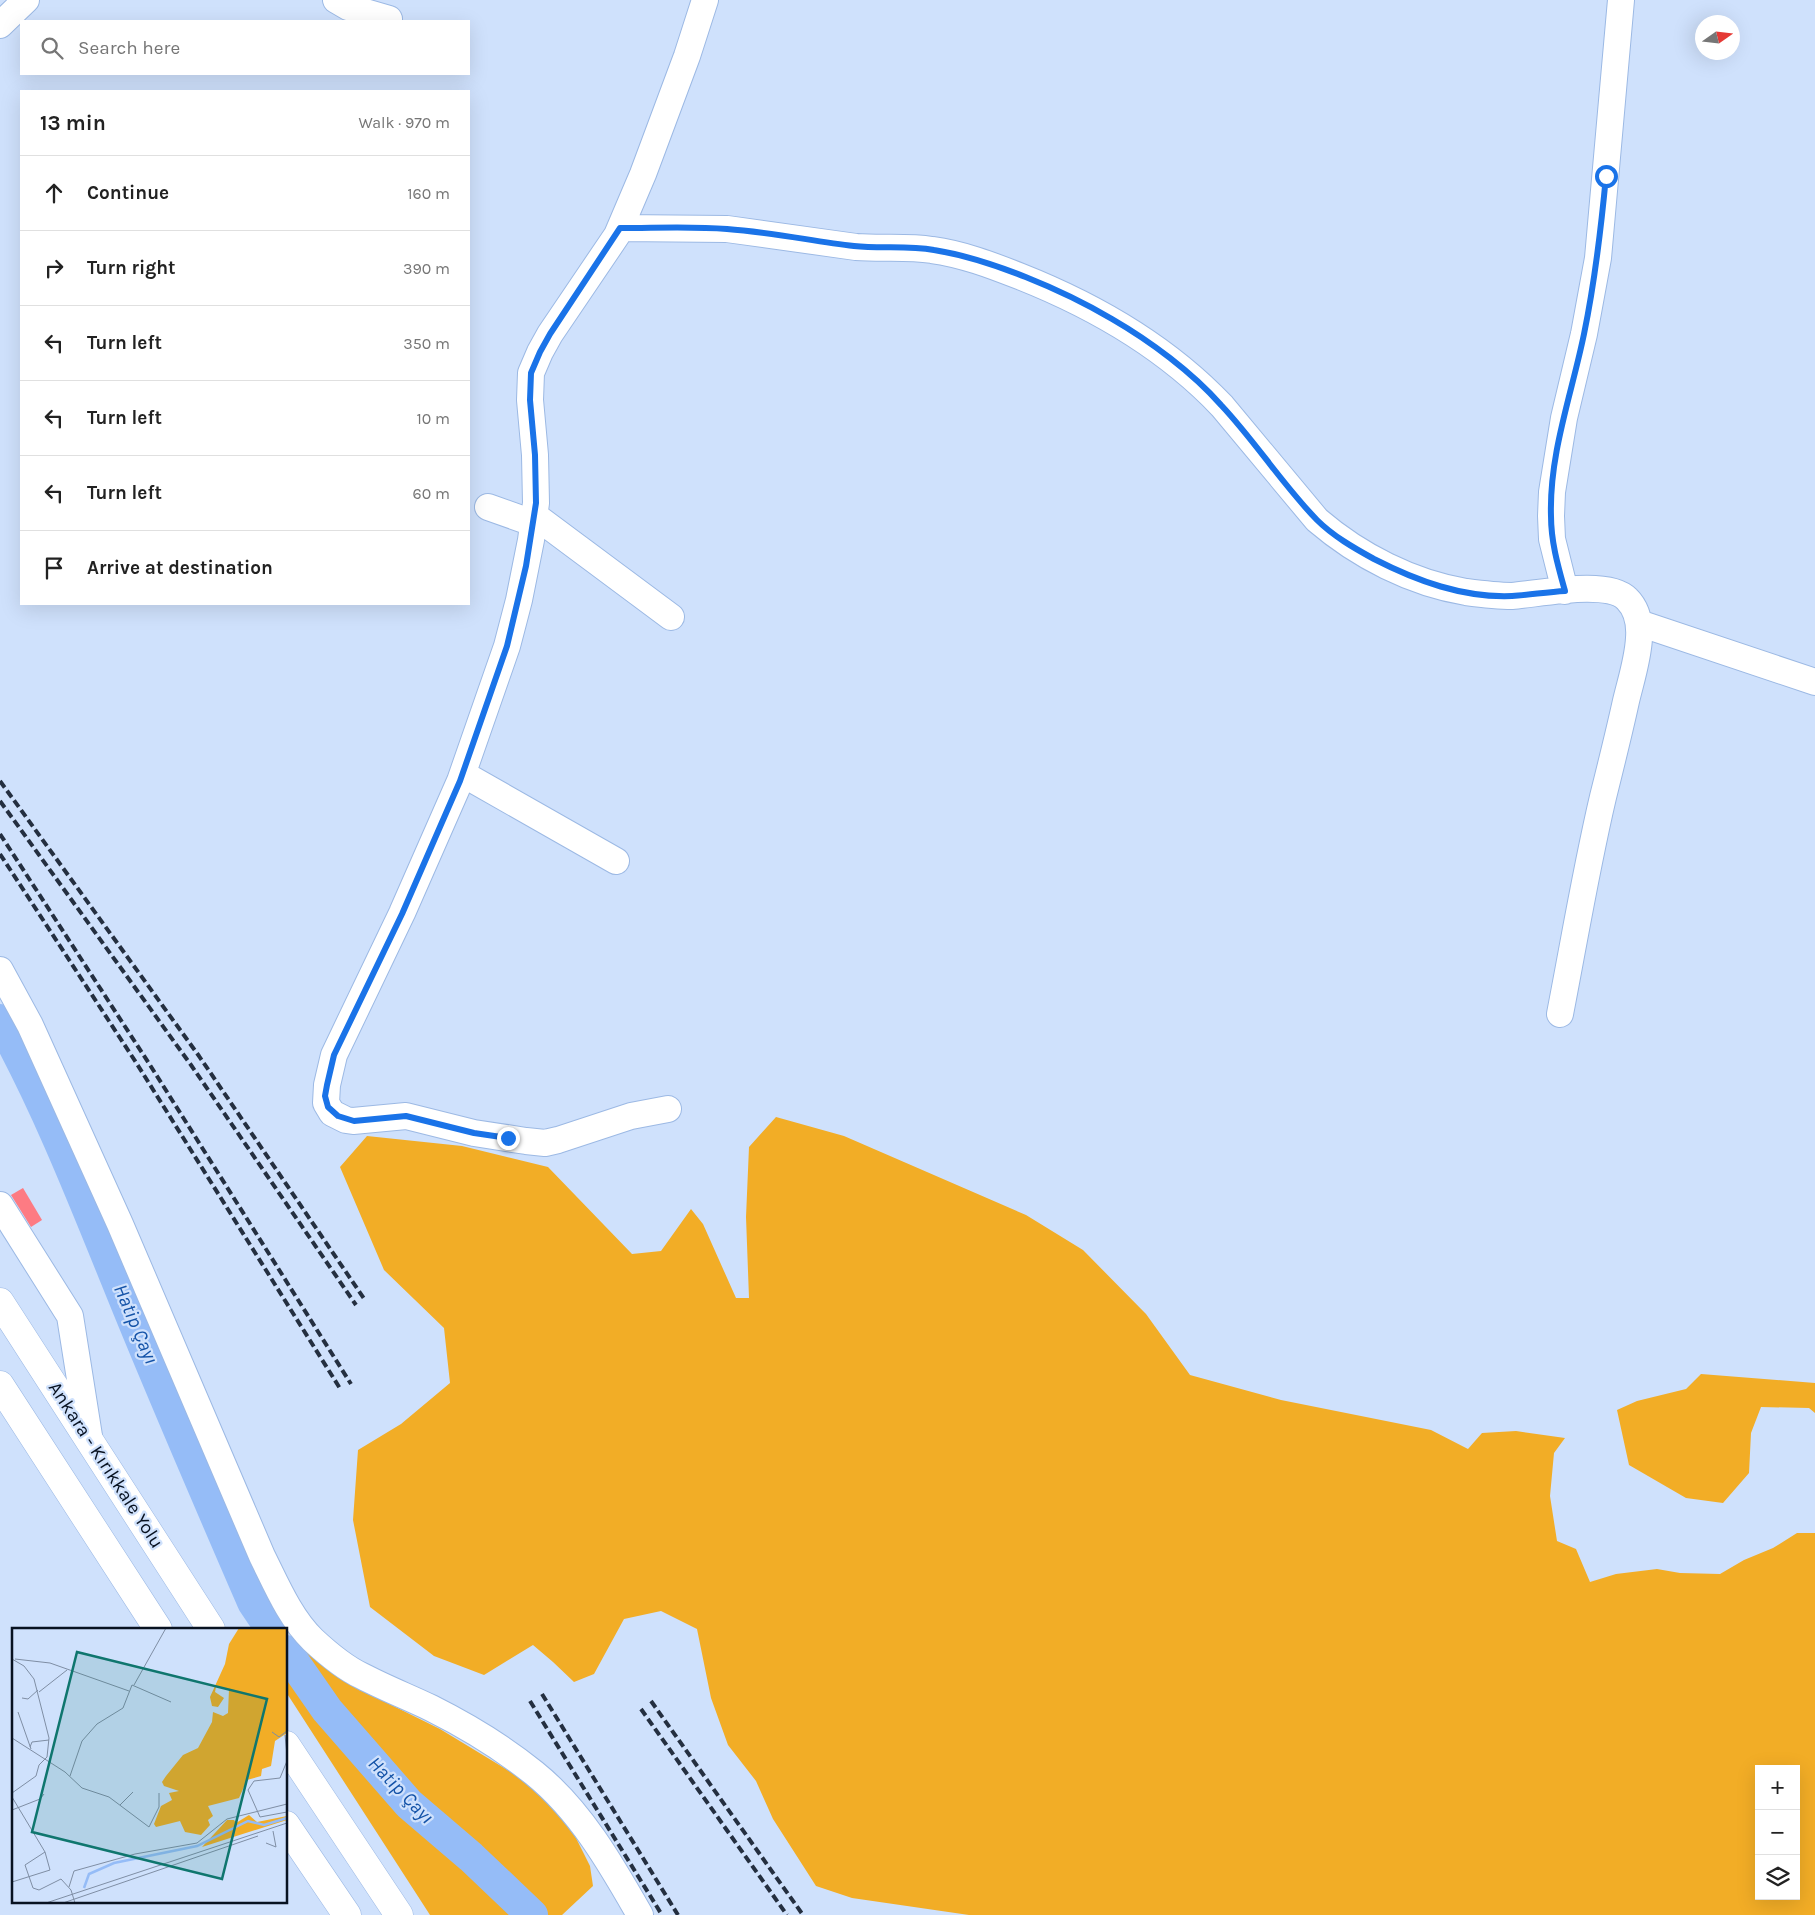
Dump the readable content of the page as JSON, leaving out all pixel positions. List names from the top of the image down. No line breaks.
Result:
{"streets":{"highway":["Ankara - Kırıkkale Yolu"]},"water":["Hatip Çayı"],"north":"right","page":{"search":"Search here","heading":["13 min","Walk · 970 m"],"list":[["Continue","160 m"],["Turn right","390 m"],["Turn left","350 m"],["Turn left","10 m"],["Turn left","60 m"],"Arrive at destination"],"map_buttons":["+","−"]}}
